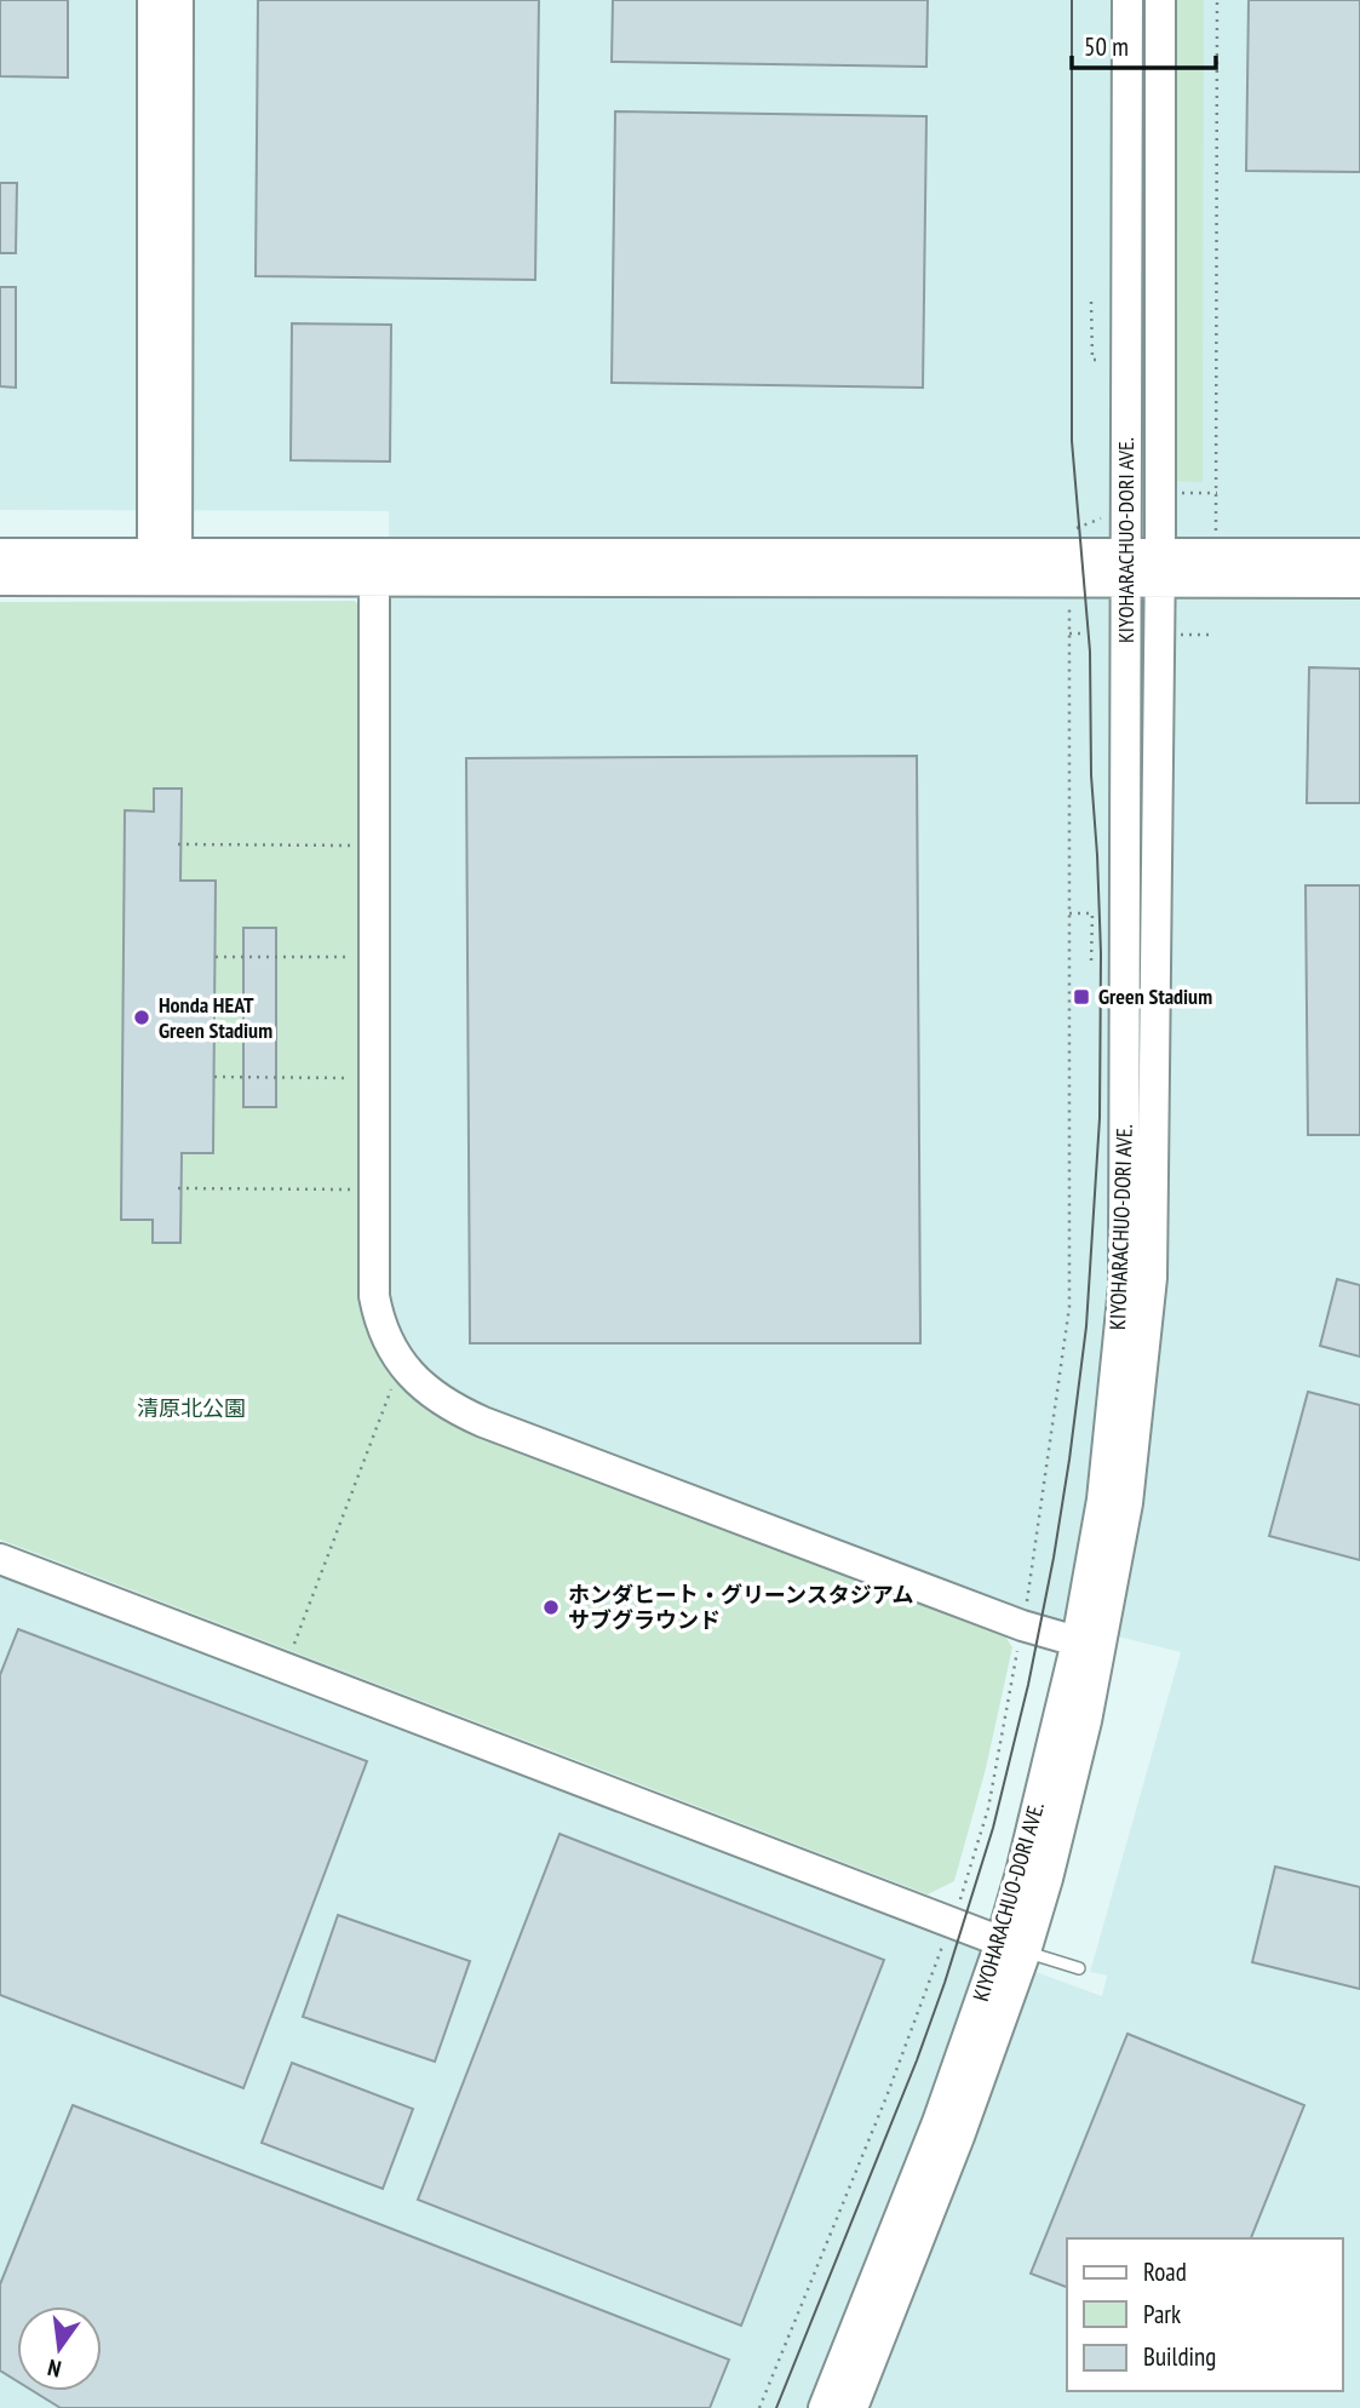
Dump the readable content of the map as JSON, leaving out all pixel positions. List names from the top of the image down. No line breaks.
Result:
{"streets":{"street":["KIYOHARACHUO-DORI AVE."]},"parks":["清原北公園"],"places":{"transit":["Green Stadium"],"other":["Honda HEAT Green Stadium","ホンダヒート・グリーンスタジアム サブグラウンド"]},"legend":["Road","Park","Building"],"scale_bar":"50 m","north":"bottom"}
